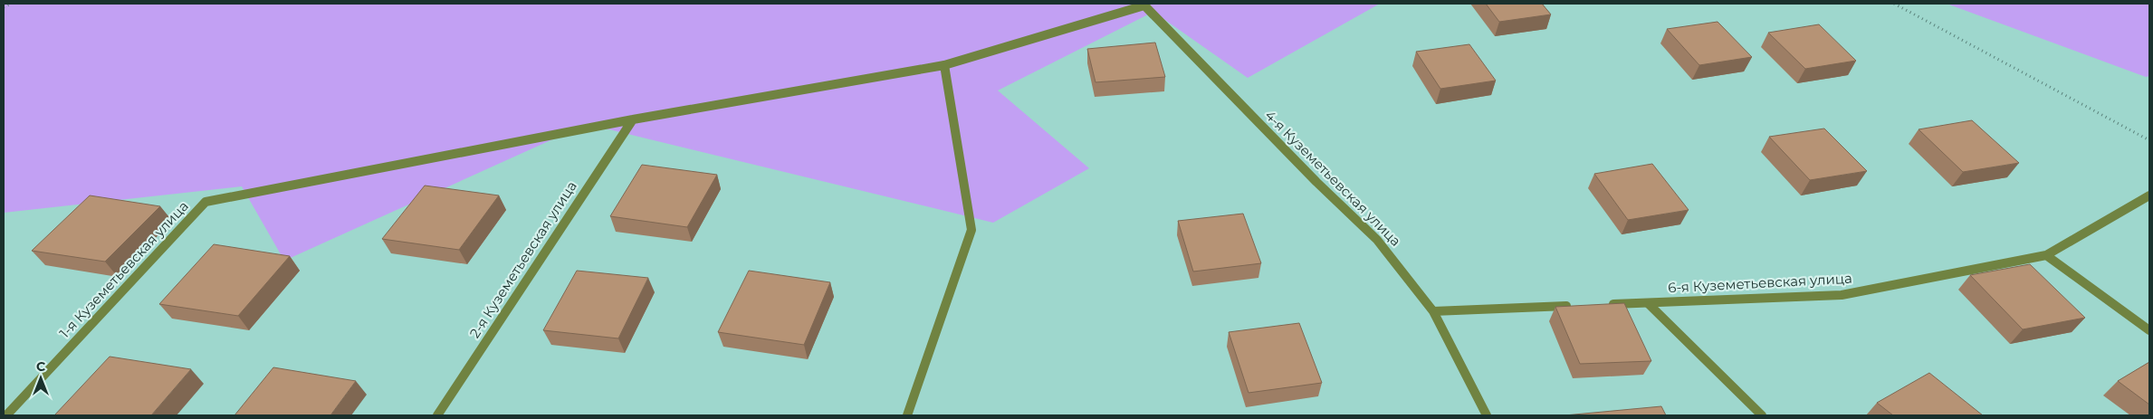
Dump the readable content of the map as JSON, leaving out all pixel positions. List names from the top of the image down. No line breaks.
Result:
{"streets":{"street":["4-я Куземетьевская улица","2-я Куземетьевская улица","1-я Куземетьевская улица","6-я Куземетьевская улица"]},"crossings":[["2-я Куземетьевская улица","1-я Куземетьевская улица"]],"north":"top"}
